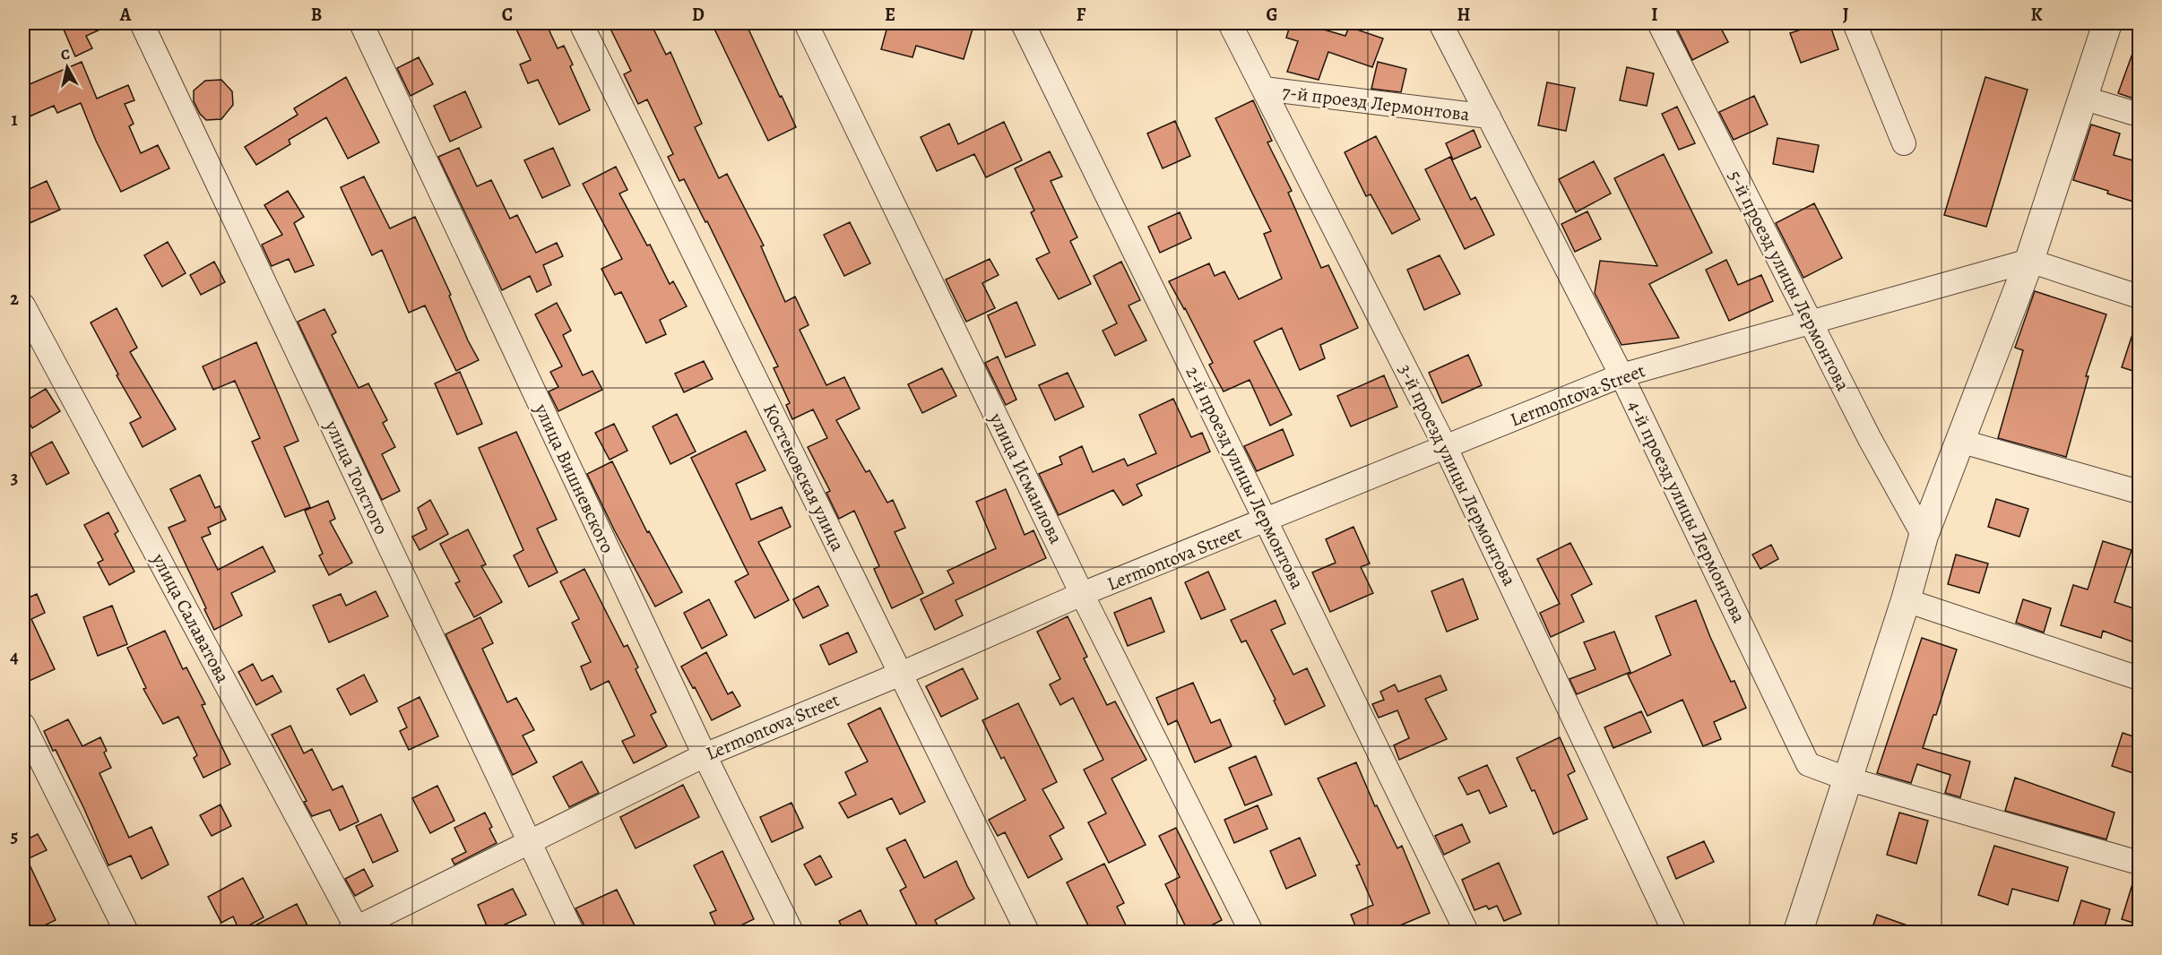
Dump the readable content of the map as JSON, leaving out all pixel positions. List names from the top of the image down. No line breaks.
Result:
{"streets":{"street":["7-й проезд Лермонтова","5-й проезд улицы Лермонтова","Lermontova Street","3-й проезд улицы Лермонтова","улица Толстого","Костековская улица","2-й проезд улицы Лермонтова","улица Вишневского","улица Исмаилова","4-й проезд улицы Лермонтова","улица Салаватова"]},"crossings":[["7-й проезд Лермонтова","3-й проезд улицы Лермонтова"],["7-й проезд Лермонтова","4-й проезд улицы Лермонтова"],["5-й проезд улицы Лермонтова","Lermontova Street"],["Lermontova Street","3-й проезд улицы Лермонтова"],["Lermontova Street","улица Толстого"],["Lermontova Street","Костековская улица"],["Lermontova Street","2-й проезд улицы Лермонтова"],["Lermontova Street","улица Вишневского"],["Lermontova Street","улица Исмаилова"],["Lermontova Street","4-й проезд улицы Лермонтова"],["Lermontova Street","улица Салаватова"]],"north":"top","grid":{"columns":["A","B","C","D","E","F","G","H","I","J","K"],"rows":["1","2","3","4","5"]}}
